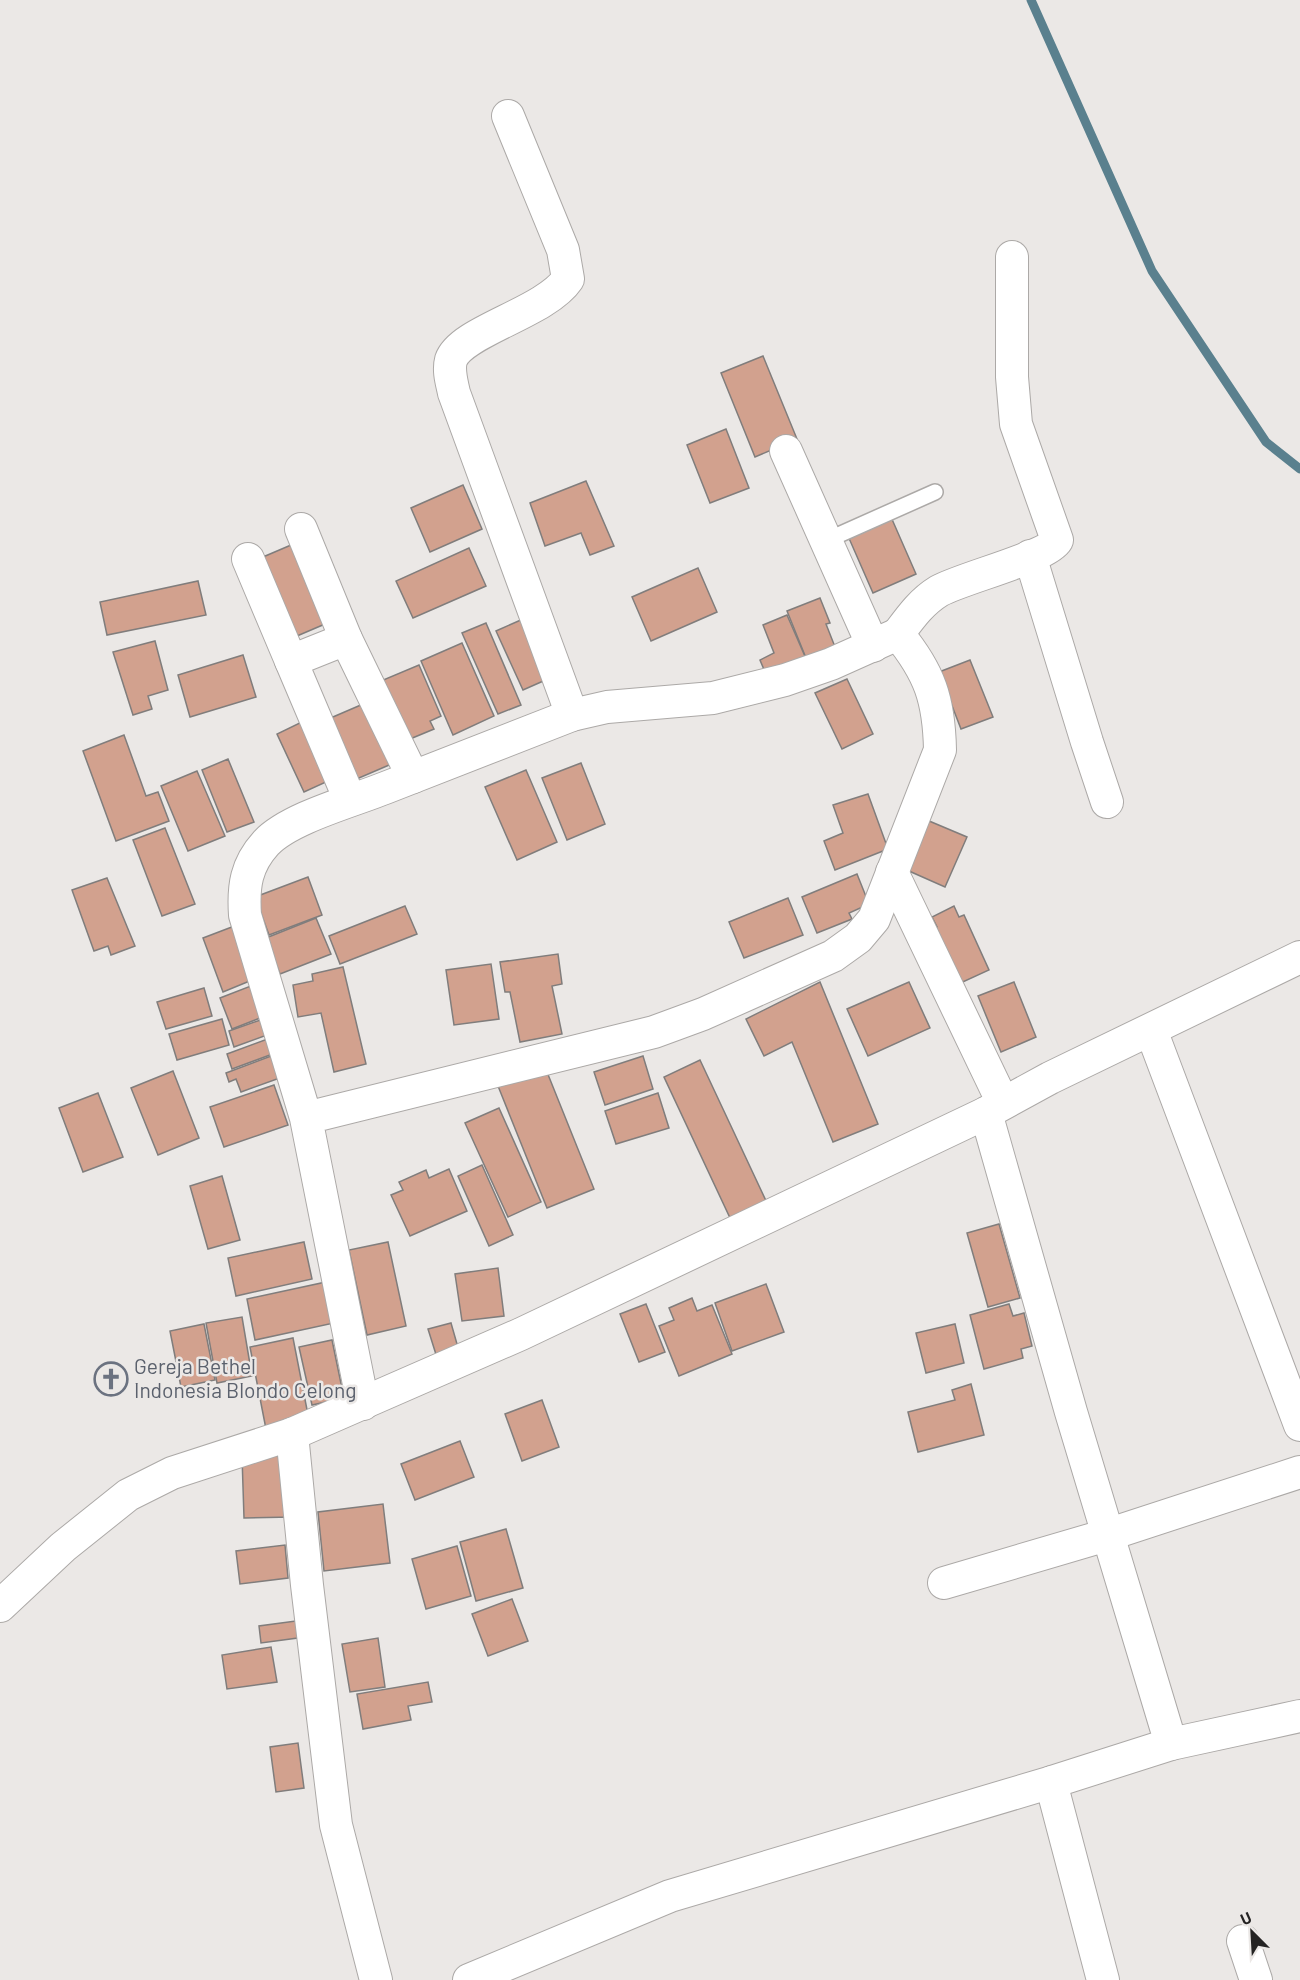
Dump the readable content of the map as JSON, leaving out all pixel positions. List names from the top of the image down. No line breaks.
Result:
{"places":{"church":["Gereja Bethel Indonesia Blondo Celong"]},"north":"top left"}
